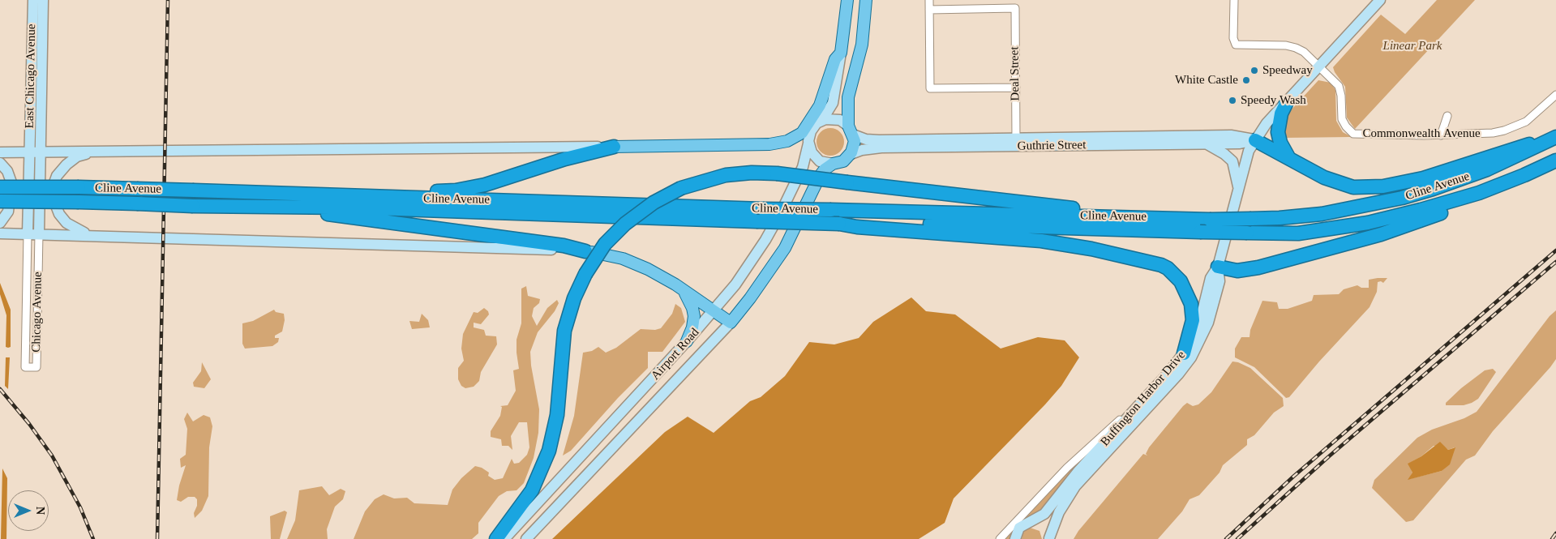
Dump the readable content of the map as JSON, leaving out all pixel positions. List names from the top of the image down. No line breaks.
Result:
{"streets":{"highway":["Cline Avenue"],"main road":["East Chicago Avenue","Guthrie Street","Chicago Avenue","Airport Road","Buffington Harbor Drive"],"street":["Deal Street","Commonwealth Avenue"]},"crossings":[["Deal Street","Guthrie Street"],["East Chicago Avenue","Chicago Avenue"],["Guthrie Street","Airport Road"]],"parks":["Linear Park"],"places":["Speedway","White Castle","Speedy Wash"],"north":"right"}
